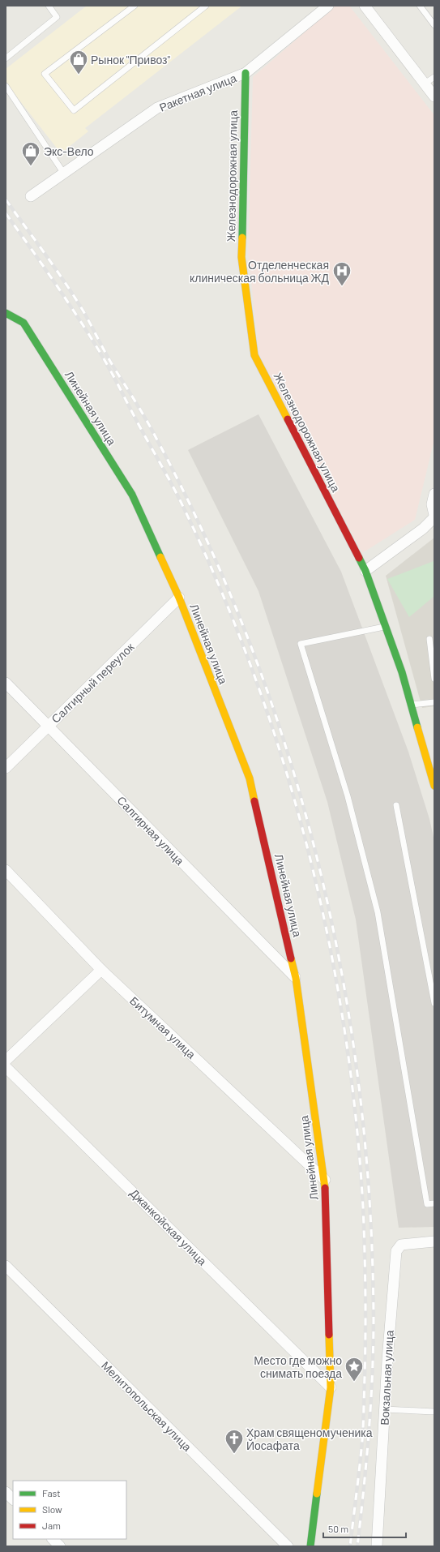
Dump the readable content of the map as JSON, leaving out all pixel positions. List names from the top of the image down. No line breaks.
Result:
{"streets":{"street":["Ракетная улица","Железнодорожная улица","Линейная улица","Салгирный переулок","Салгирная улица","Битумная улица","Джанкойская улица","Вокзальная улица","Мелитопольская улица"]},"crossings":[["Ракетная улица","Железнодорожная улица"],["Линейная улица","Салгирный переулок"],["Линейная улица","Салгирная улица"],["Линейная улица","Битумная улица"],["Линейная улица","Джанкойская улица"],["Салгирный переулок","Салгирная улица"]],"places":{"shop":["Рынок \"Привоз\"","Экс-Вело"],"hospital":["Отделенческая клиническая больница ЖД"],"place":["Место где можно снимать поезда"],"church":["Храм священомученика Йосафата"]},"legend":["Fast","Slow","Jam"],"scale_bar":"50 m"}
